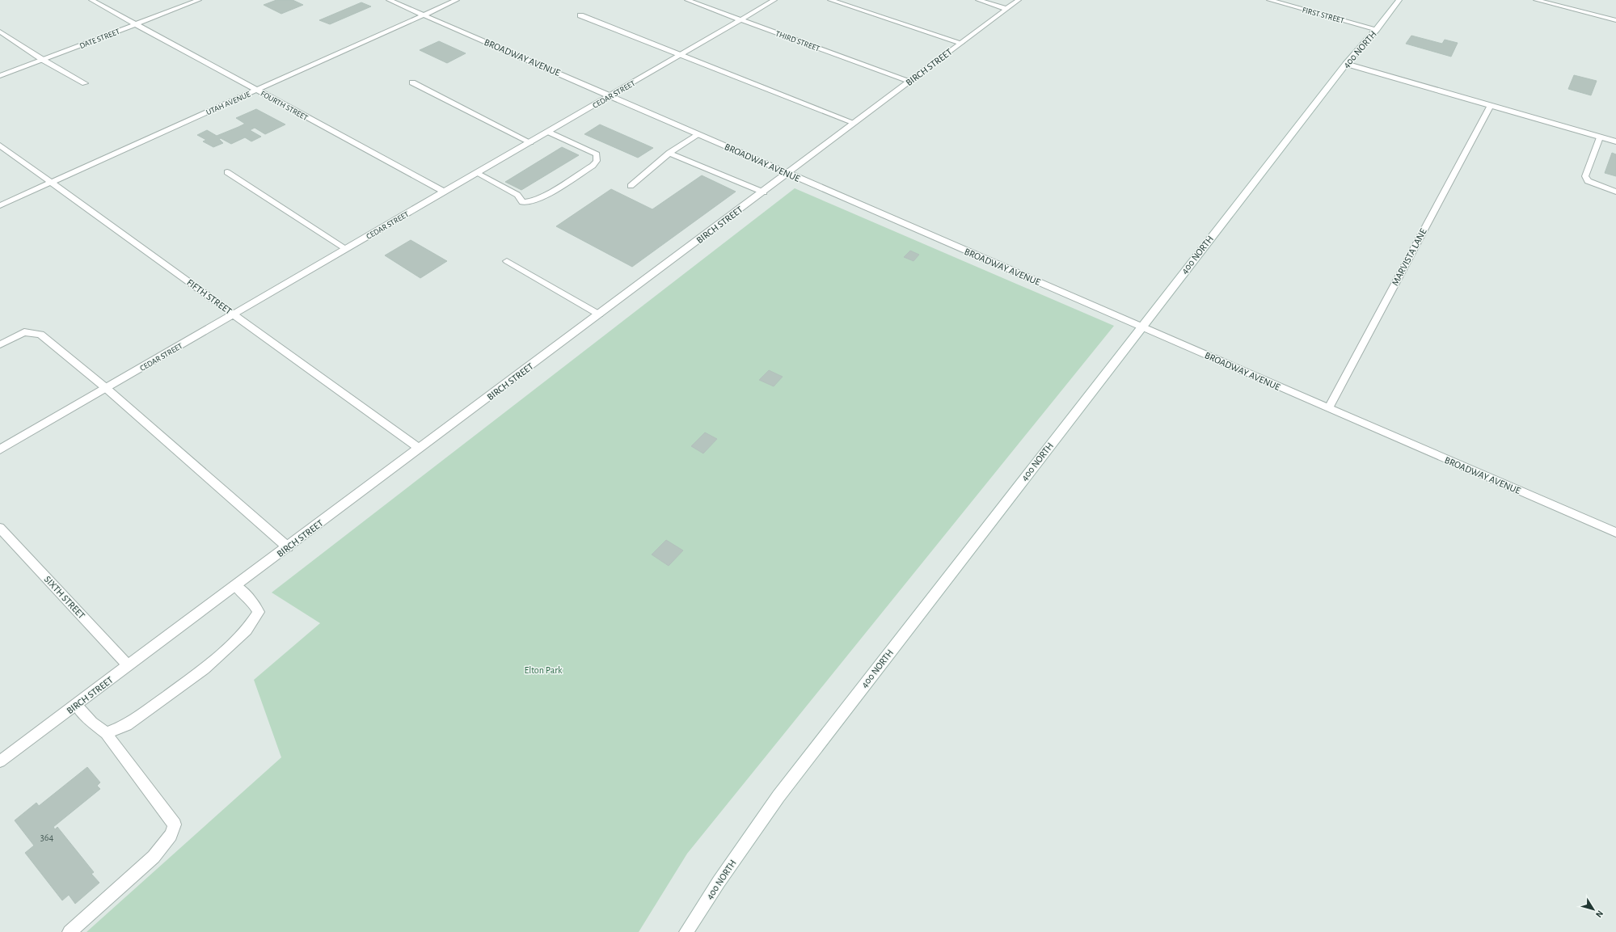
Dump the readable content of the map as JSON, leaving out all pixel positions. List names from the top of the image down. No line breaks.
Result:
{"streets":{"street":["FIRST STREET","DATE STREET","THIRD STREET","400 NORTH","BROADWAY AVENUE","BIRCH STREET","CEDAR STREET","UTAH AVENUE","FOURTH STREET","MARVISTA LANE","FIFTH STREET","SIXTH STREET"]},"crossings":[["FIRST STREET","400 NORTH"],["DATE STREET","FOURTH STREET"],["THIRD STREET","BIRCH STREET"],["THIRD STREET","CEDAR STREET"],["400 NORTH","BROADWAY AVENUE"],["BROADWAY AVENUE","BIRCH STREET"],["BROADWAY AVENUE","CEDAR STREET"],["BROADWAY AVENUE","UTAH AVENUE"],["BROADWAY AVENUE","MARVISTA LANE"],["BIRCH STREET","FIFTH STREET"],["BIRCH STREET","SIXTH STREET"],["CEDAR STREET","FOURTH STREET"],["CEDAR STREET","FIFTH STREET"],["UTAH AVENUE","FOURTH STREET"],["UTAH AVENUE","FIFTH STREET"]],"parks":["Elton Park"],"house_numbers":["364"],"north":"bottom right"}
